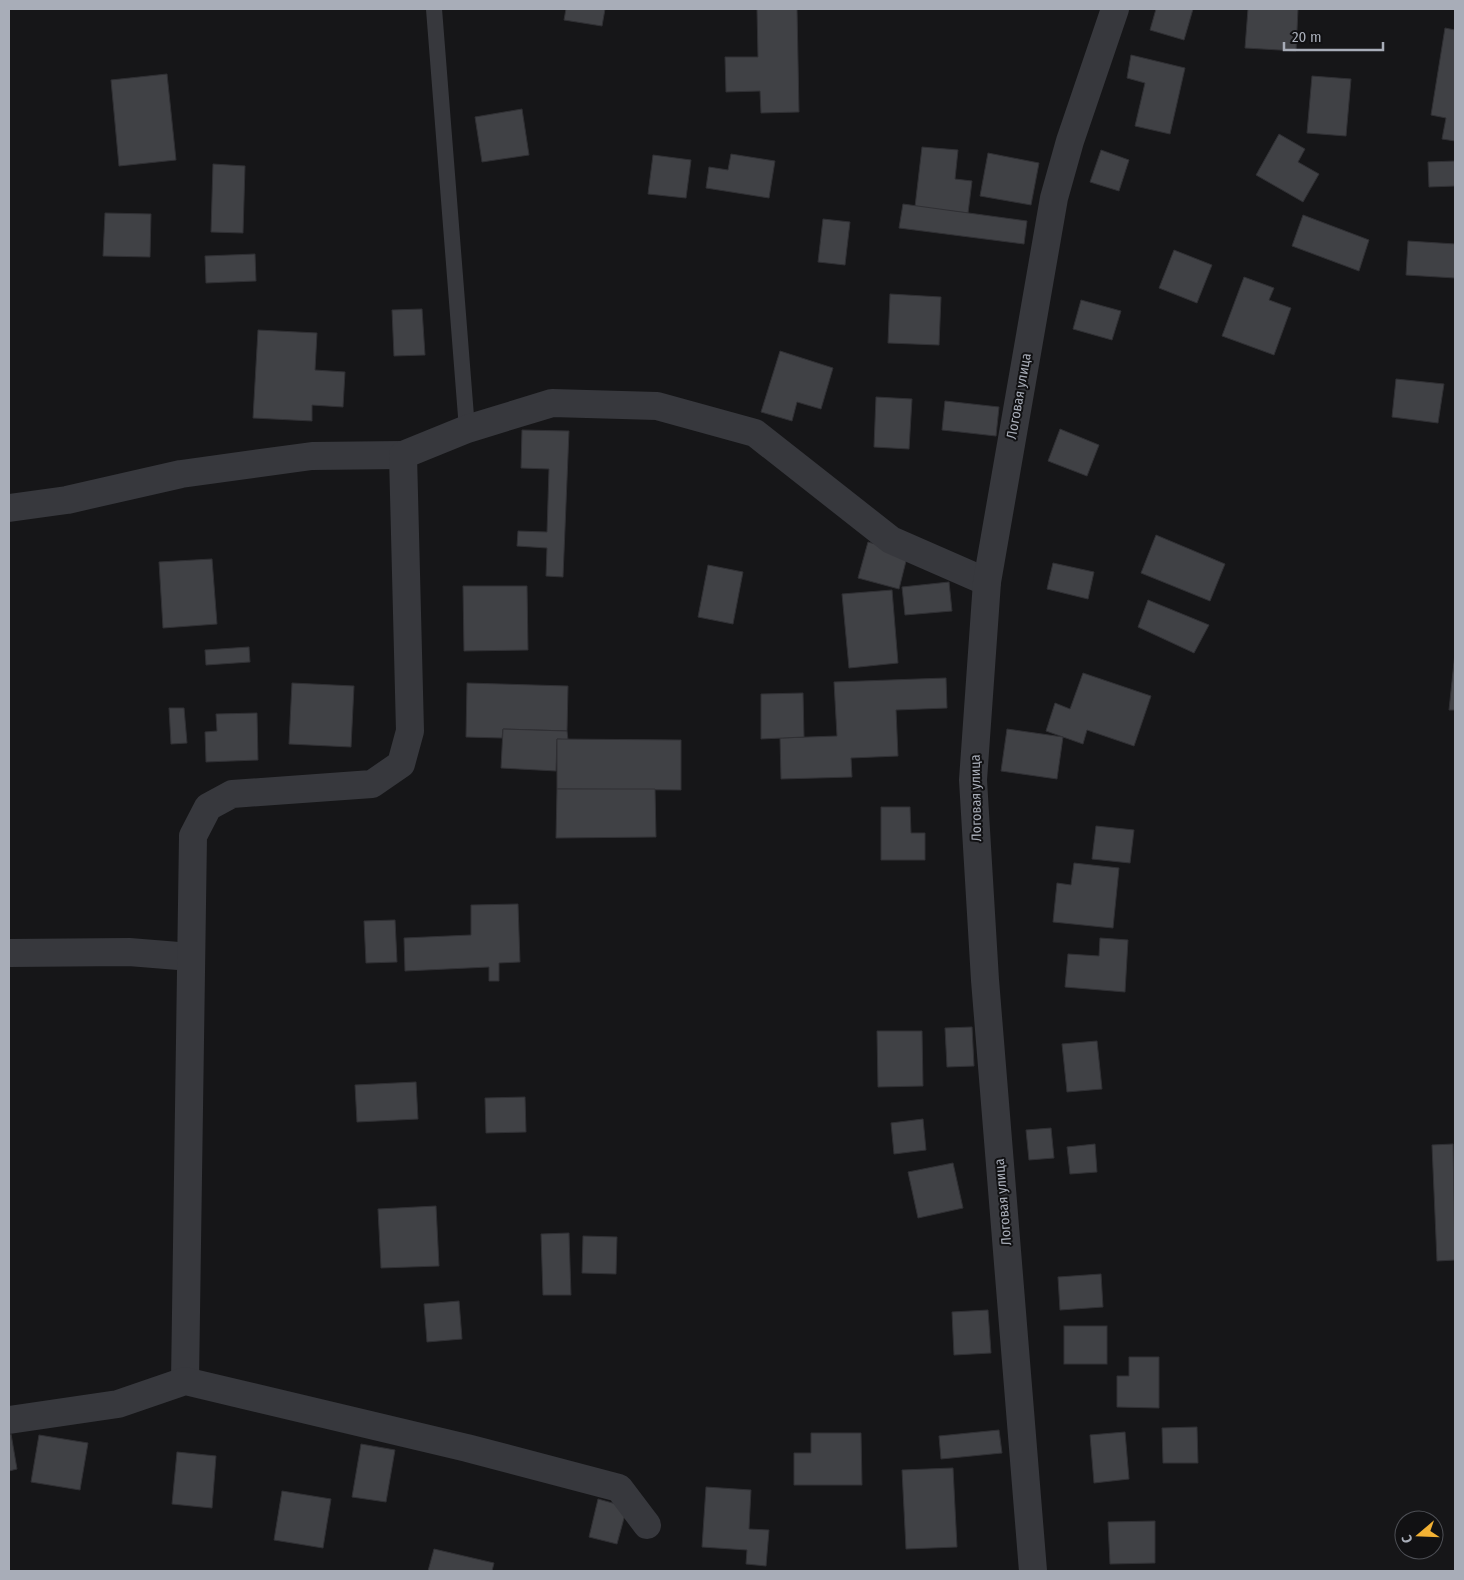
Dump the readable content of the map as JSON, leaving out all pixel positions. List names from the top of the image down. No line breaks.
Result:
{"streets":{"street":["Логовая улица"]},"scale_bar":"20 m","north":"left"}
